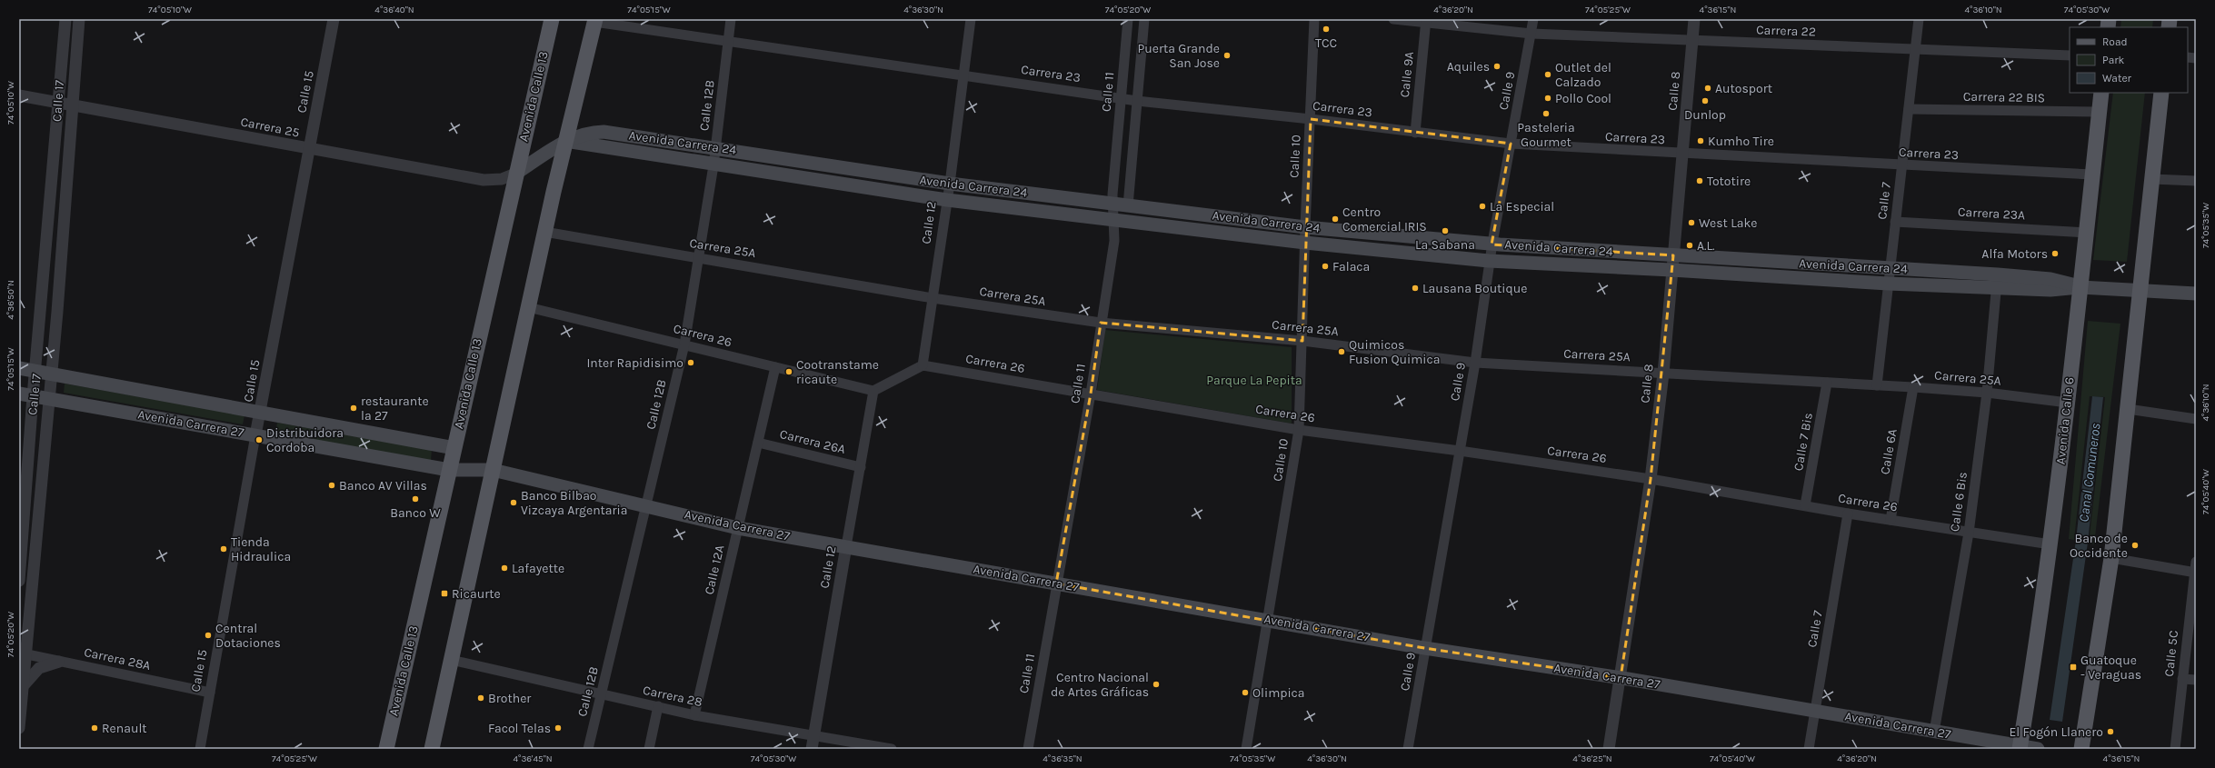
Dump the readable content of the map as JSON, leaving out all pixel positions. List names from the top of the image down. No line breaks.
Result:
{"streets":{"main road":["Avenida Calle 13","Avenida Carrera 24","Avenida Calle 6","Avenida Carrera 27"],"street":["Carrera 22","Carrera 23","Calle 9A","Calle 9","Calle 8","Calle 15","Calle 11","Carrera 22 BIS","Calle 17","Calle 12B","Carrera 25","Calle 10","Calle 7","Carrera 23A","Calle 12","Carrera 25A","Carrera 26","Carrera 26A","Calle 7 Bis","Calle 6A","Calle 6 Bis","Calle 12A","Calle 5C","Carrera 28A","Carrera 28"]},"crossings":[["Carrera 22","Calle 9A"],["Carrera 22","Calle 9"],["Carrera 22","Calle 8"],["Carrera 22","Calle 7"],["Carrera 23","Calle 9A"],["Carrera 23","Calle 9"],["Carrera 23","Calle 8"],["Carrera 23","Calle 11"],["Carrera 23","Calle 12B"],["Carrera 23","Calle 10"],["Carrera 23","Calle 7"],["Carrera 23","Calle 12"],["Carrera 23","Avenida Calle 6"],["Calle 9","Avenida Carrera 24"],["Calle 9","Carrera 25A"],["Calle 9","Carrera 26"],["Calle 9","Avenida Carrera 27"],["Calle 8","Avenida Carrera 24"],["Calle 8","Carrera 25A"],["Calle 8","Carrera 26"],["Calle 8","Avenida Carrera 27"],["Calle 15","Carrera 25"],["Calle 15","Avenida Carrera 27"],["Calle 15","Carrera 28A"],["Calle 11","Avenida Carrera 24"],["Calle 11","Carrera 25A"],["Calle 11","Carrera 26"],["Calle 11","Avenida Carrera 27"],["Avenida Calle 13","Carrera 25"],["Avenida Calle 13","Avenida Carrera 24"],["Avenida Calle 13","Avenida Carrera 27"],["Carrera 22 BIS","Calle 7"],["Carrera 22 BIS","Avenida Calle 6"],["Calle 17","Carrera 25"],["Calle 17","Avenida Carrera 27"],["Calle 17","Carrera 28A"],["Calle 12B","Avenida Carrera 24"],["Calle 12B","Carrera 25A"],["Calle 12B","Carrera 26"],["Calle 12B","Avenida Carrera 27"],["Calle 12B","Carrera 28"],["Carrera 25","Avenida Carrera 24"],["Avenida Carrera 24","Calle 10"],["Avenida Carrera 24","Calle 7"],["Avenida Carrera 24","Calle 12"],["Avenida Carrera 24","Avenida Calle 6"],["Avenida Carrera 24","Calle 6 Bis"],["Calle 10","Carrera 25A"],["Calle 10","Carrera 26"],["Calle 10","Avenida Carrera 27"],["Calle 7","Carrera 23A"],["Calle 7","Carrera 25A"],["Calle 7","Carrera 26"],["Calle 7","Avenida Carrera 27"],["Carrera 23A","Avenida Calle 6"],["Calle 12","Carrera 25A"],["Calle 12","Carrera 26"],["Calle 12","Avenida Carrera 27"],["Calle 12","Carrera 26A"],["Calle 12","Carrera 28"],["Carrera 25A","Avenida Calle 6"],["Carrera 25A","Calle 7 Bis"],["Carrera 25A","Calle 6A"],["Carrera 25A","Calle 6 Bis"],["Carrera 26","Avenida Calle 6"],["Carrera 26","Calle 7 Bis"],["Carrera 26","Calle 6A"],["Carrera 26","Calle 6 Bis"],["Carrera 26","Calle 12A"],["Avenida Calle 6","Avenida Carrera 27"],["Avenida Carrera 27","Calle 6 Bis"],["Avenida Carrera 27","Calle 12A"],["Carrera 26A","Calle 12A"],["Calle 12A","Carrera 28"]],"water":["Canal Comuneros"],"parks":["Parque La Pepita"],"places":{"other":["TCC","Puerta Grande San Jose","Aquiles","Outlet del Calzado","Autosport","Pollo Cool","Dunlop","Pasteleria Gourmet","Kumho Tire","Tototire","La Especial","Centro Comercial IRIS","West Lake","La Sabana","A.L.","Alfa Motors","Falaca","Lausana Boutique","Quimicos Fusion Quimica","Inter Rapidisimo","Cootranstame ricaute","restaurante la 27","Distribuidora Cordoba","Banco AV Villas","Banco W","Banco Bilbao Vizcaya Argentaria","Banco de Occidente","Tienda Hidraulica","Lafayette","Central Dotaciones","Centro Nacional de Artes Gráficas","Olimpica","Brother","Renault","Facol Telas","El Fogón Llanero"],"transit":["Ricaurte","Guatoque - Veraguas"]},"legend":["Road","Park","Water"],"coordinates":["74°05'10\"W","4°36'40\"N","74°05'15\"W","4°36'30\"N","74°05'20\"W","4°36'20\"N","74°05'25\"W","4°36'15\"N","4°36'10\"N","74°05'30\"W","74°05'35\"W","4°36'50\"N","74°05'40\"W","4°36'45\"N","4°36'35\"N","4°36'25\"N"]}
